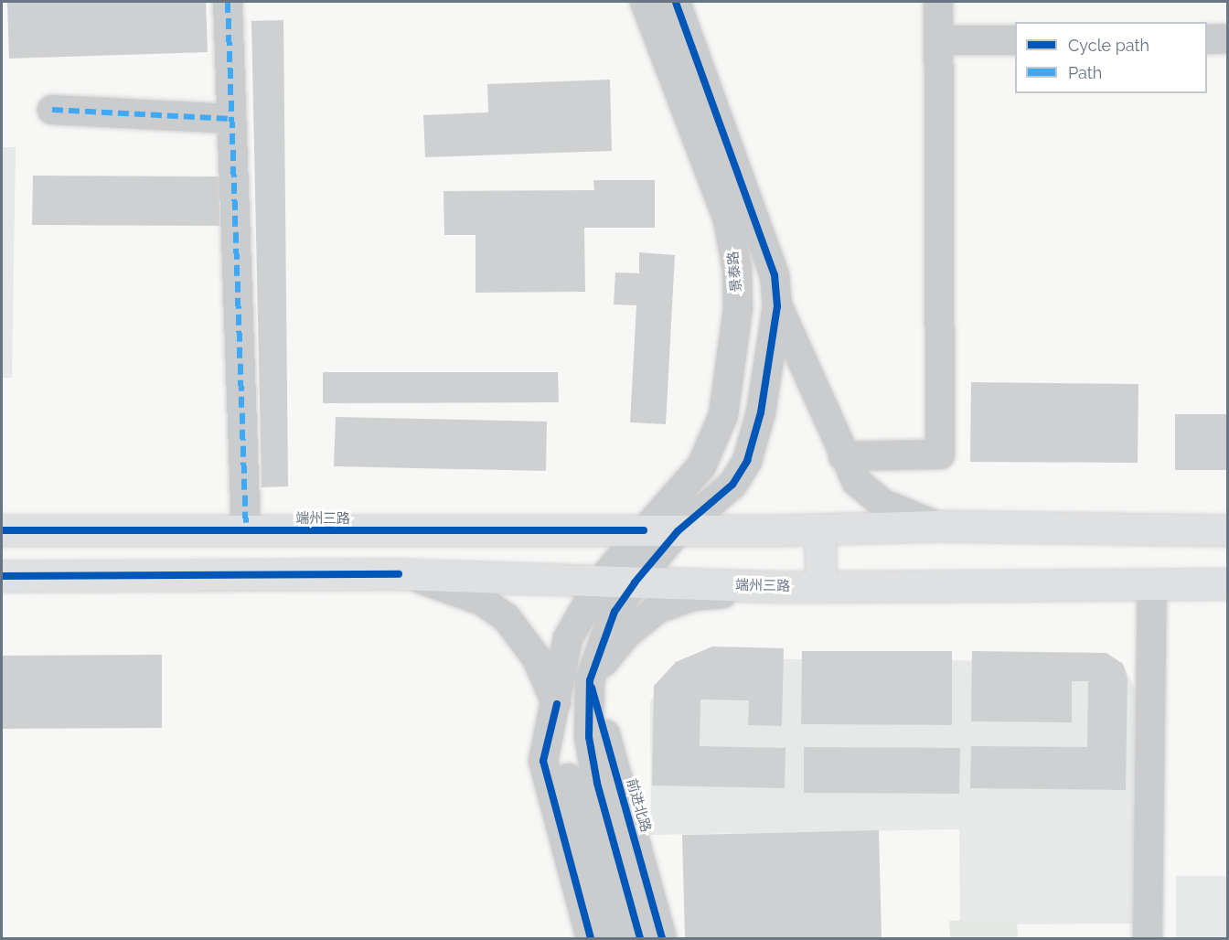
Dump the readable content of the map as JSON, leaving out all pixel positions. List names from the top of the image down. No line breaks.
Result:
{"streets":{"main road":["端州三路"],"street":["景泰路","前进北路"]},"crossings":[["景泰路","端州三路"]],"legend":["Cycle path","Path"]}
